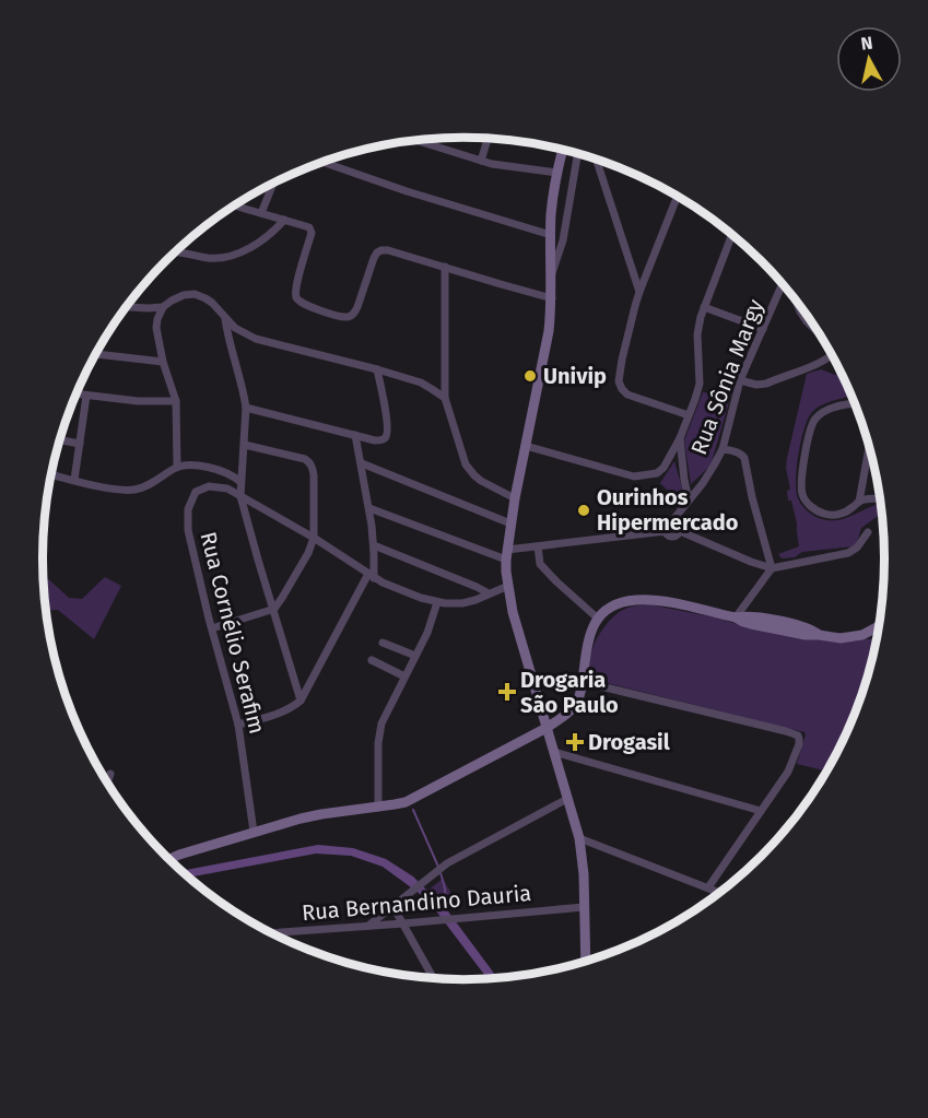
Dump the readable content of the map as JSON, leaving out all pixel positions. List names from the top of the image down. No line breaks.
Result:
{"streets":{"street":["Rua Sônia Margy","Rua Cornélio Serafim","Rua Bernandino Dauria"]},"places":{"other":["Univip","Ourinhos Hipermercado"],"health":["Drogaria São Paulo","Drogasil"]},"north":"top"}
